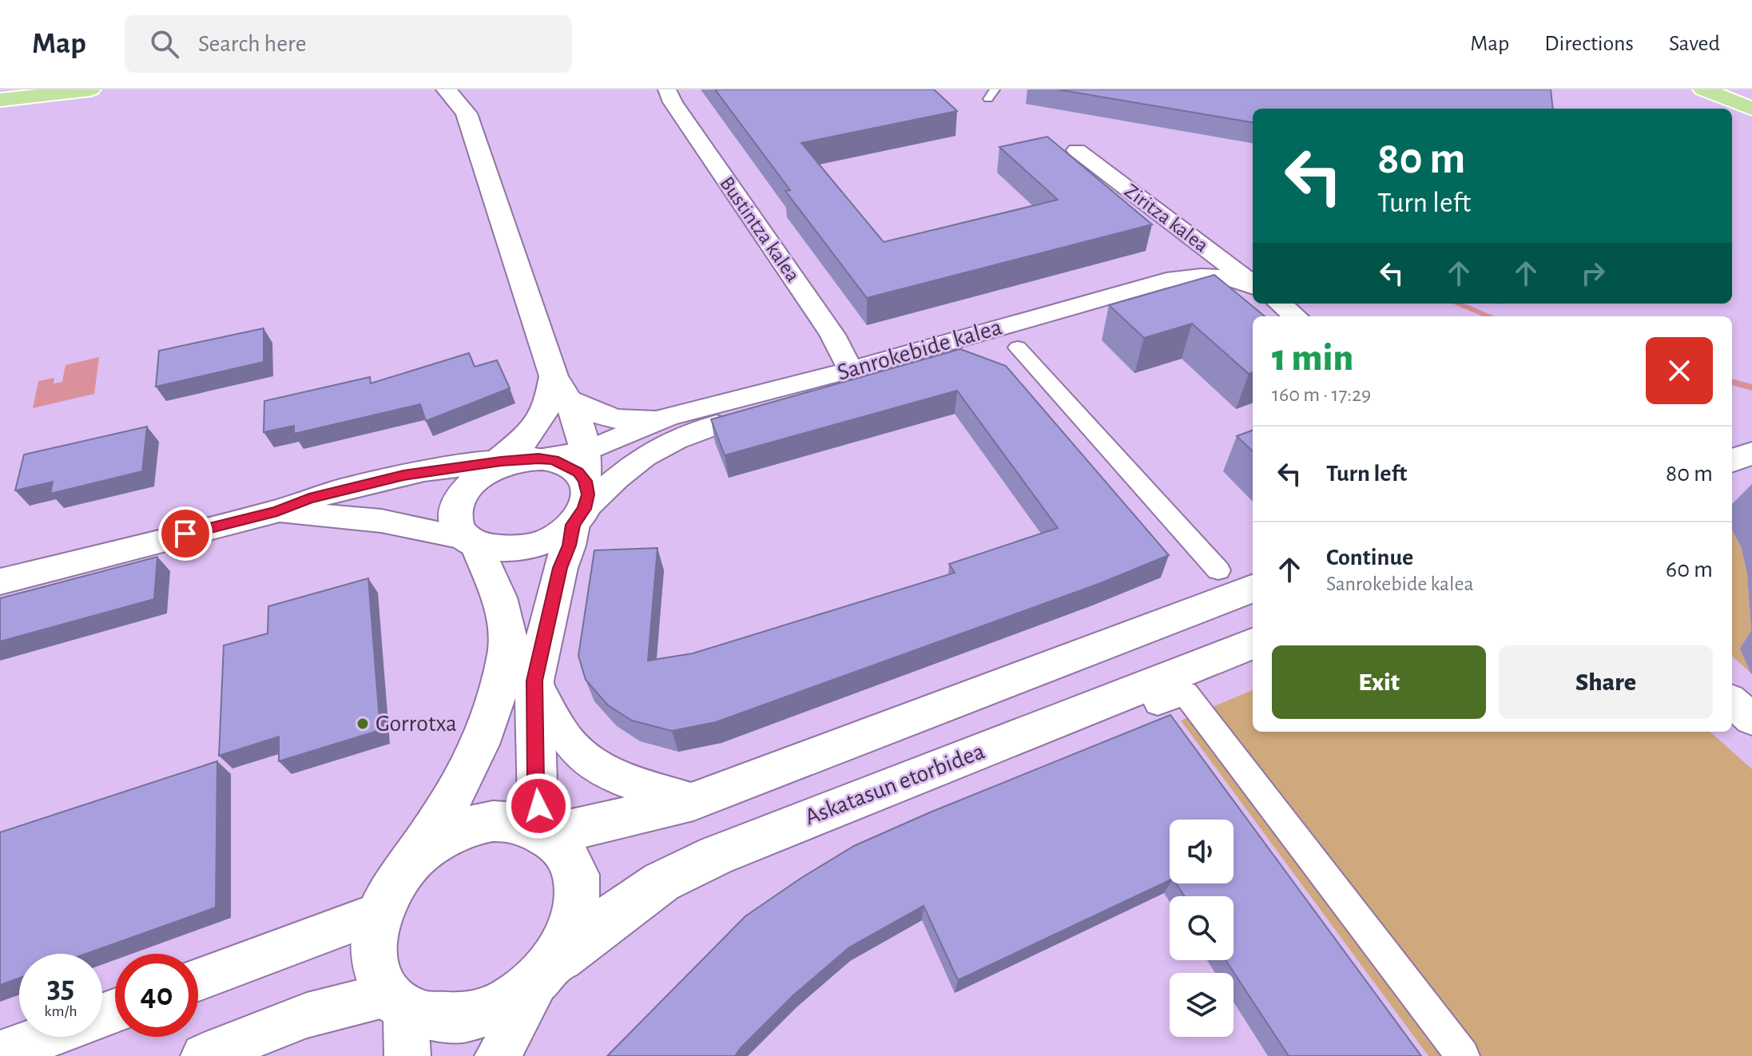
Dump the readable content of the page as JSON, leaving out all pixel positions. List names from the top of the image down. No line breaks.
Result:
{"streets":{"street":["Ziritza kalea","Bustintza kalea","Sanrokebide kalea","Askatasun etorbidea"]},"crossings":[["Bustintza kalea","Sanrokebide kalea"]],"places":["Gorrotxa"],"page":{"header":"Map","search":"Search here","nav":["Map","Directions","Saved"],"turn":["80 m","Turn left"],"heading":["1 min","160 m · 17:29"],"list":[{"name":"Turn left","value":"80 m"},{"name":"Continue","note":"Sanrokebide kalea","value":"60 m"}],"buttons":["Exit","Share"],"speed":"35 km/h","limit":"40"}}
